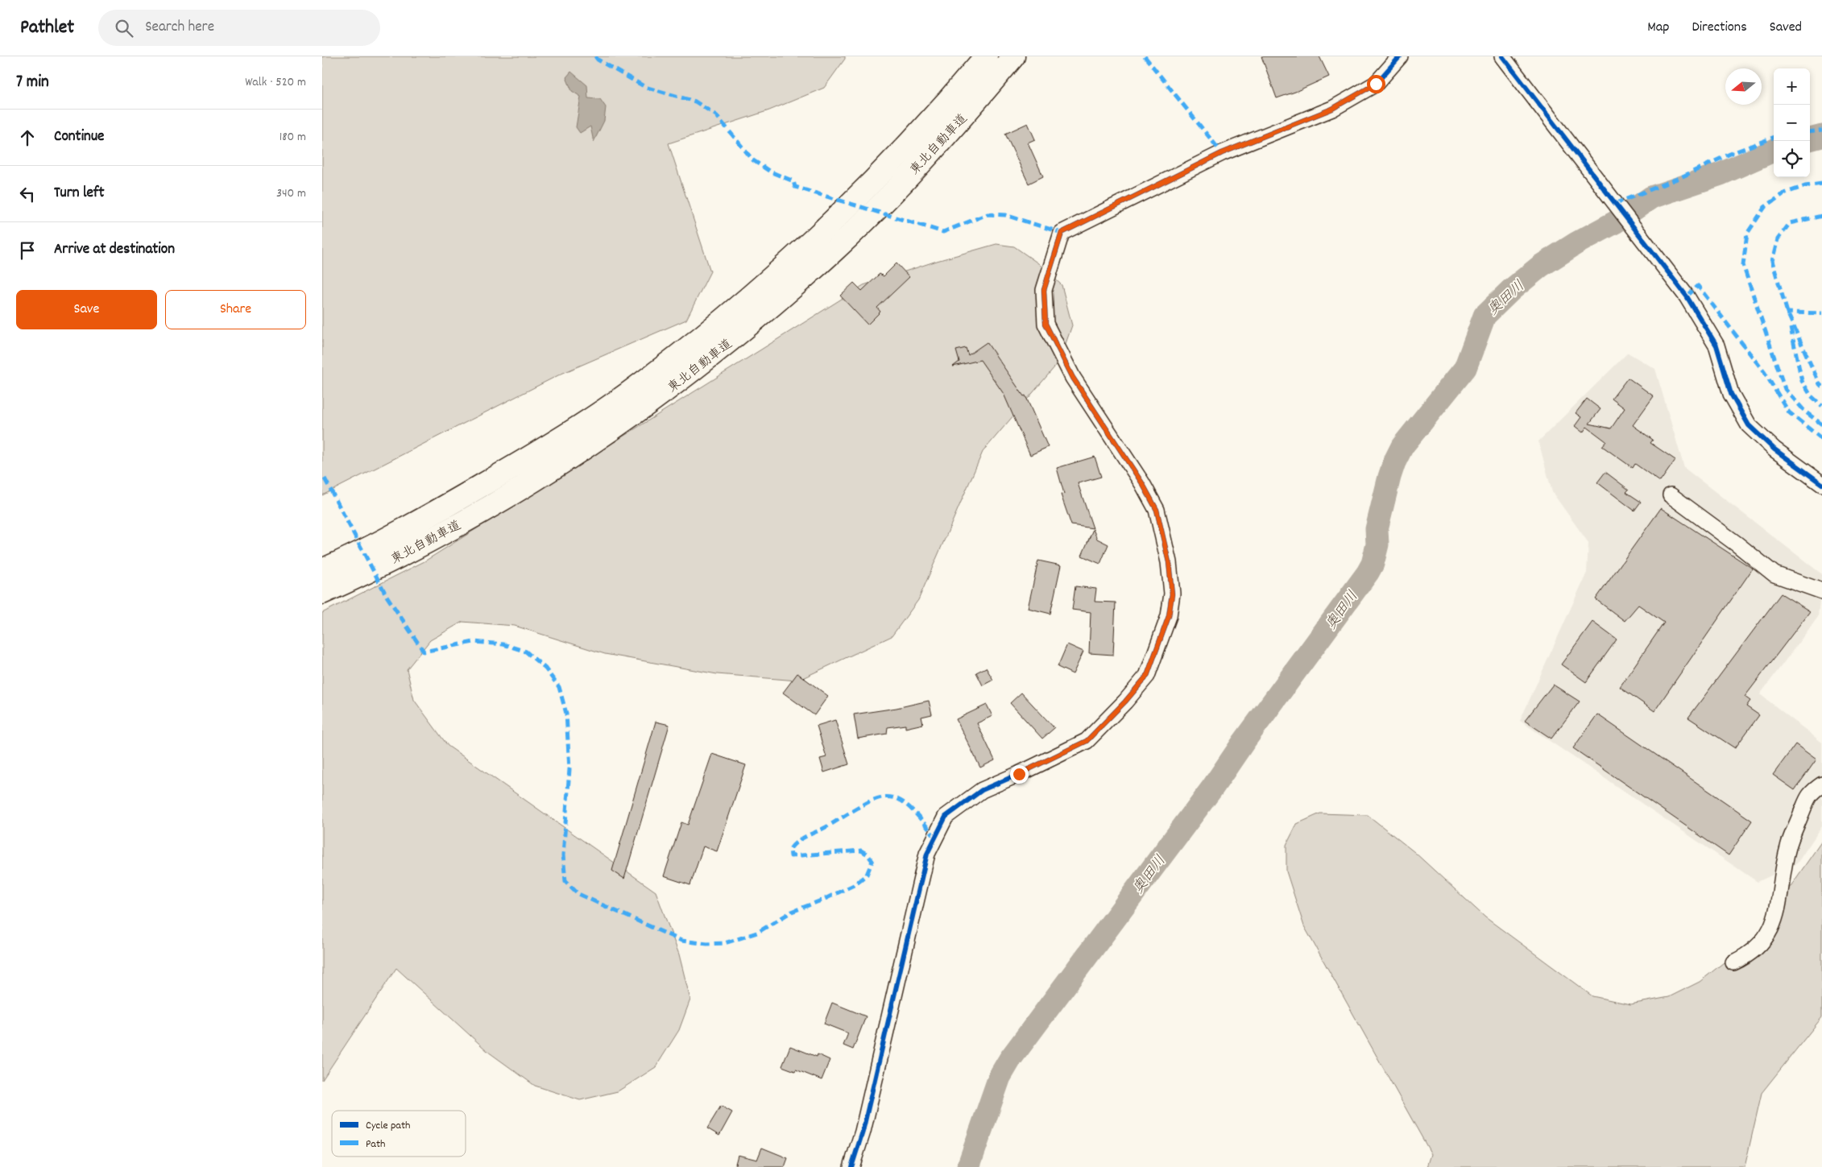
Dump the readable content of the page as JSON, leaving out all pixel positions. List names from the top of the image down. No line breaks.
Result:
{"streets":{"highway":["東北自動車道"]},"water":["奥田川"],"legend":["Cycle path","Path"],"north":"left","page":{"header":"Pathlet","search":"Search here","nav":["Map","Directions","Saved"],"heading":["7 min","Walk · 520 m"],"map_buttons":["+","−"],"list":[["Continue","180 m"],["Turn left","340 m"],"Arrive at destination"],"buttons":["Save","Share"]}}
